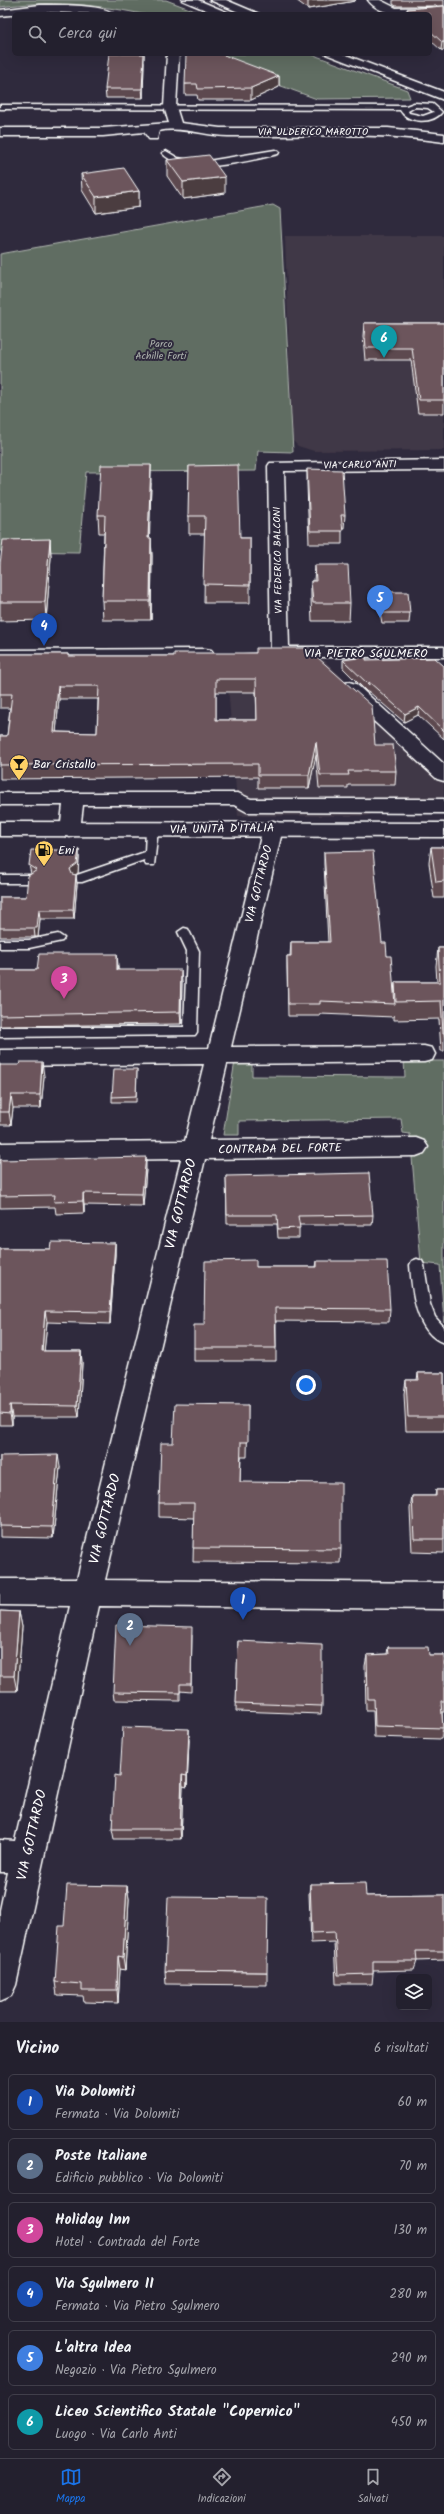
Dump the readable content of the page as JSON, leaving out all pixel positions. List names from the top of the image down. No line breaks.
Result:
{"streets":{"main road":["VIA ULDERICO MAROTTO","VIA CARLO ANTI","VIA FEDERICO BALCONI","VIA PIETRO SGULMERO","VIA UNITÀ D'ITALIA","VIA GOTTARDO","CONTRADA DEL FORTE"]},"crossings":[["VIA CARLO ANTI","VIA FEDERICO BALCONI"],["VIA FEDERICO BALCONI","VIA PIETRO SGULMERO"],["VIA UNITÀ D'ITALIA","VIA GOTTARDO"],["VIA GOTTARDO","CONTRADA DEL FORTE"]],"parks":["Parco Achille Forti"],"places":{"bar":["Bar Cristallo"],"fuel station":["Eni"]},"page":{"search":"Cerca qui","pins":["6","5","4","3","1","2"],"heading":["Vicino","6 risultati"],"list":[{"mark":"1","name":"Via Dolomiti","note":"Fermata · Via Dolomiti","value":"60 m"},{"mark":"2","name":"Poste Italiane","note":"Edificio pubblico · Via Dolomiti","value":"70 m"},{"mark":"3","name":"Holiday Inn","note":"Hotel · Contrada del Forte","value":"130 m"},{"mark":"4","name":"Via Sgulmero II","note":"Fermata · Via Pietro Sgulmero","value":"280 m"},{"mark":"5","name":"L'altra Idea","note":"Negozio · Via Pietro Sgulmero","value":"290 m"},{"mark":"6","name":"Liceo Scientifico Statale \"Copernico\"","note":"Luogo · Via Carlo Anti","value":"450 m"}],"nav":["Mappa","Indicazioni","Salvati"]}}
